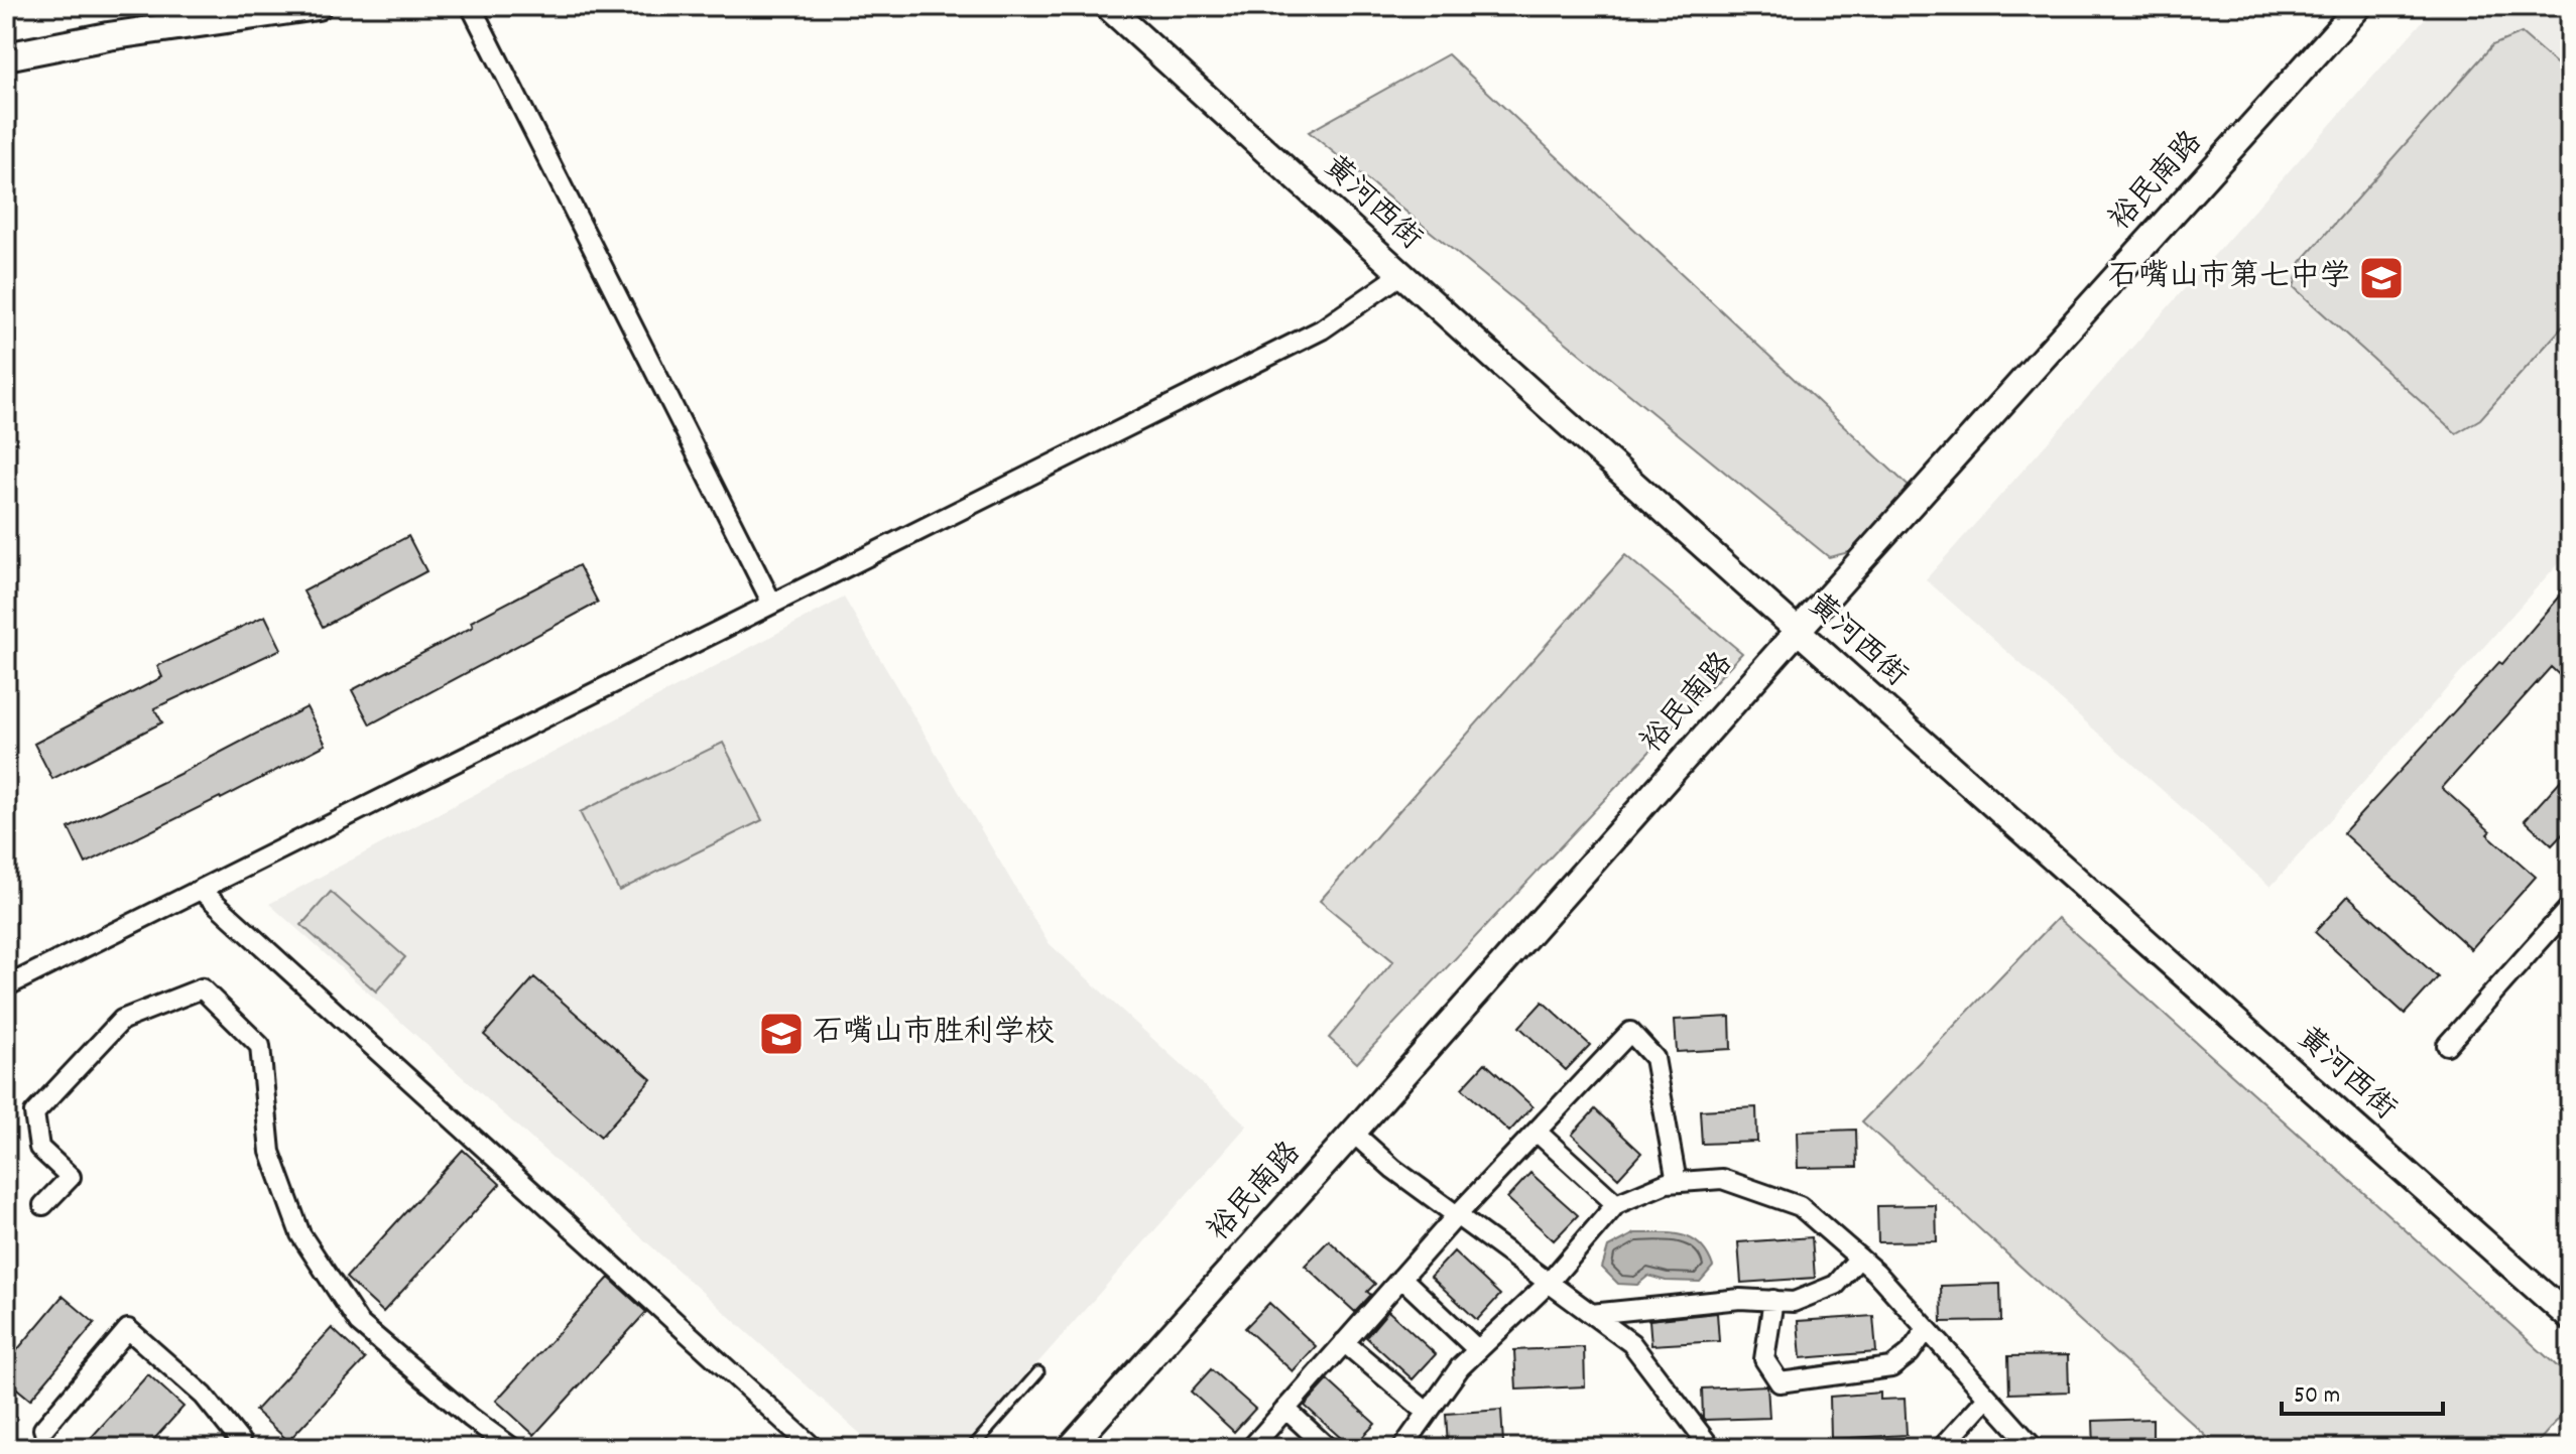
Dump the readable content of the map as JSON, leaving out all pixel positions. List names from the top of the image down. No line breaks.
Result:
{"streets":{"street":["裕民南路","黄河西街"]},"crossings":[["裕民南路","黄河西街"]],"places":{"school or university":["石嘴山市第七中学","石嘴山市胜利学校"]},"scale_bar":"50 m"}
